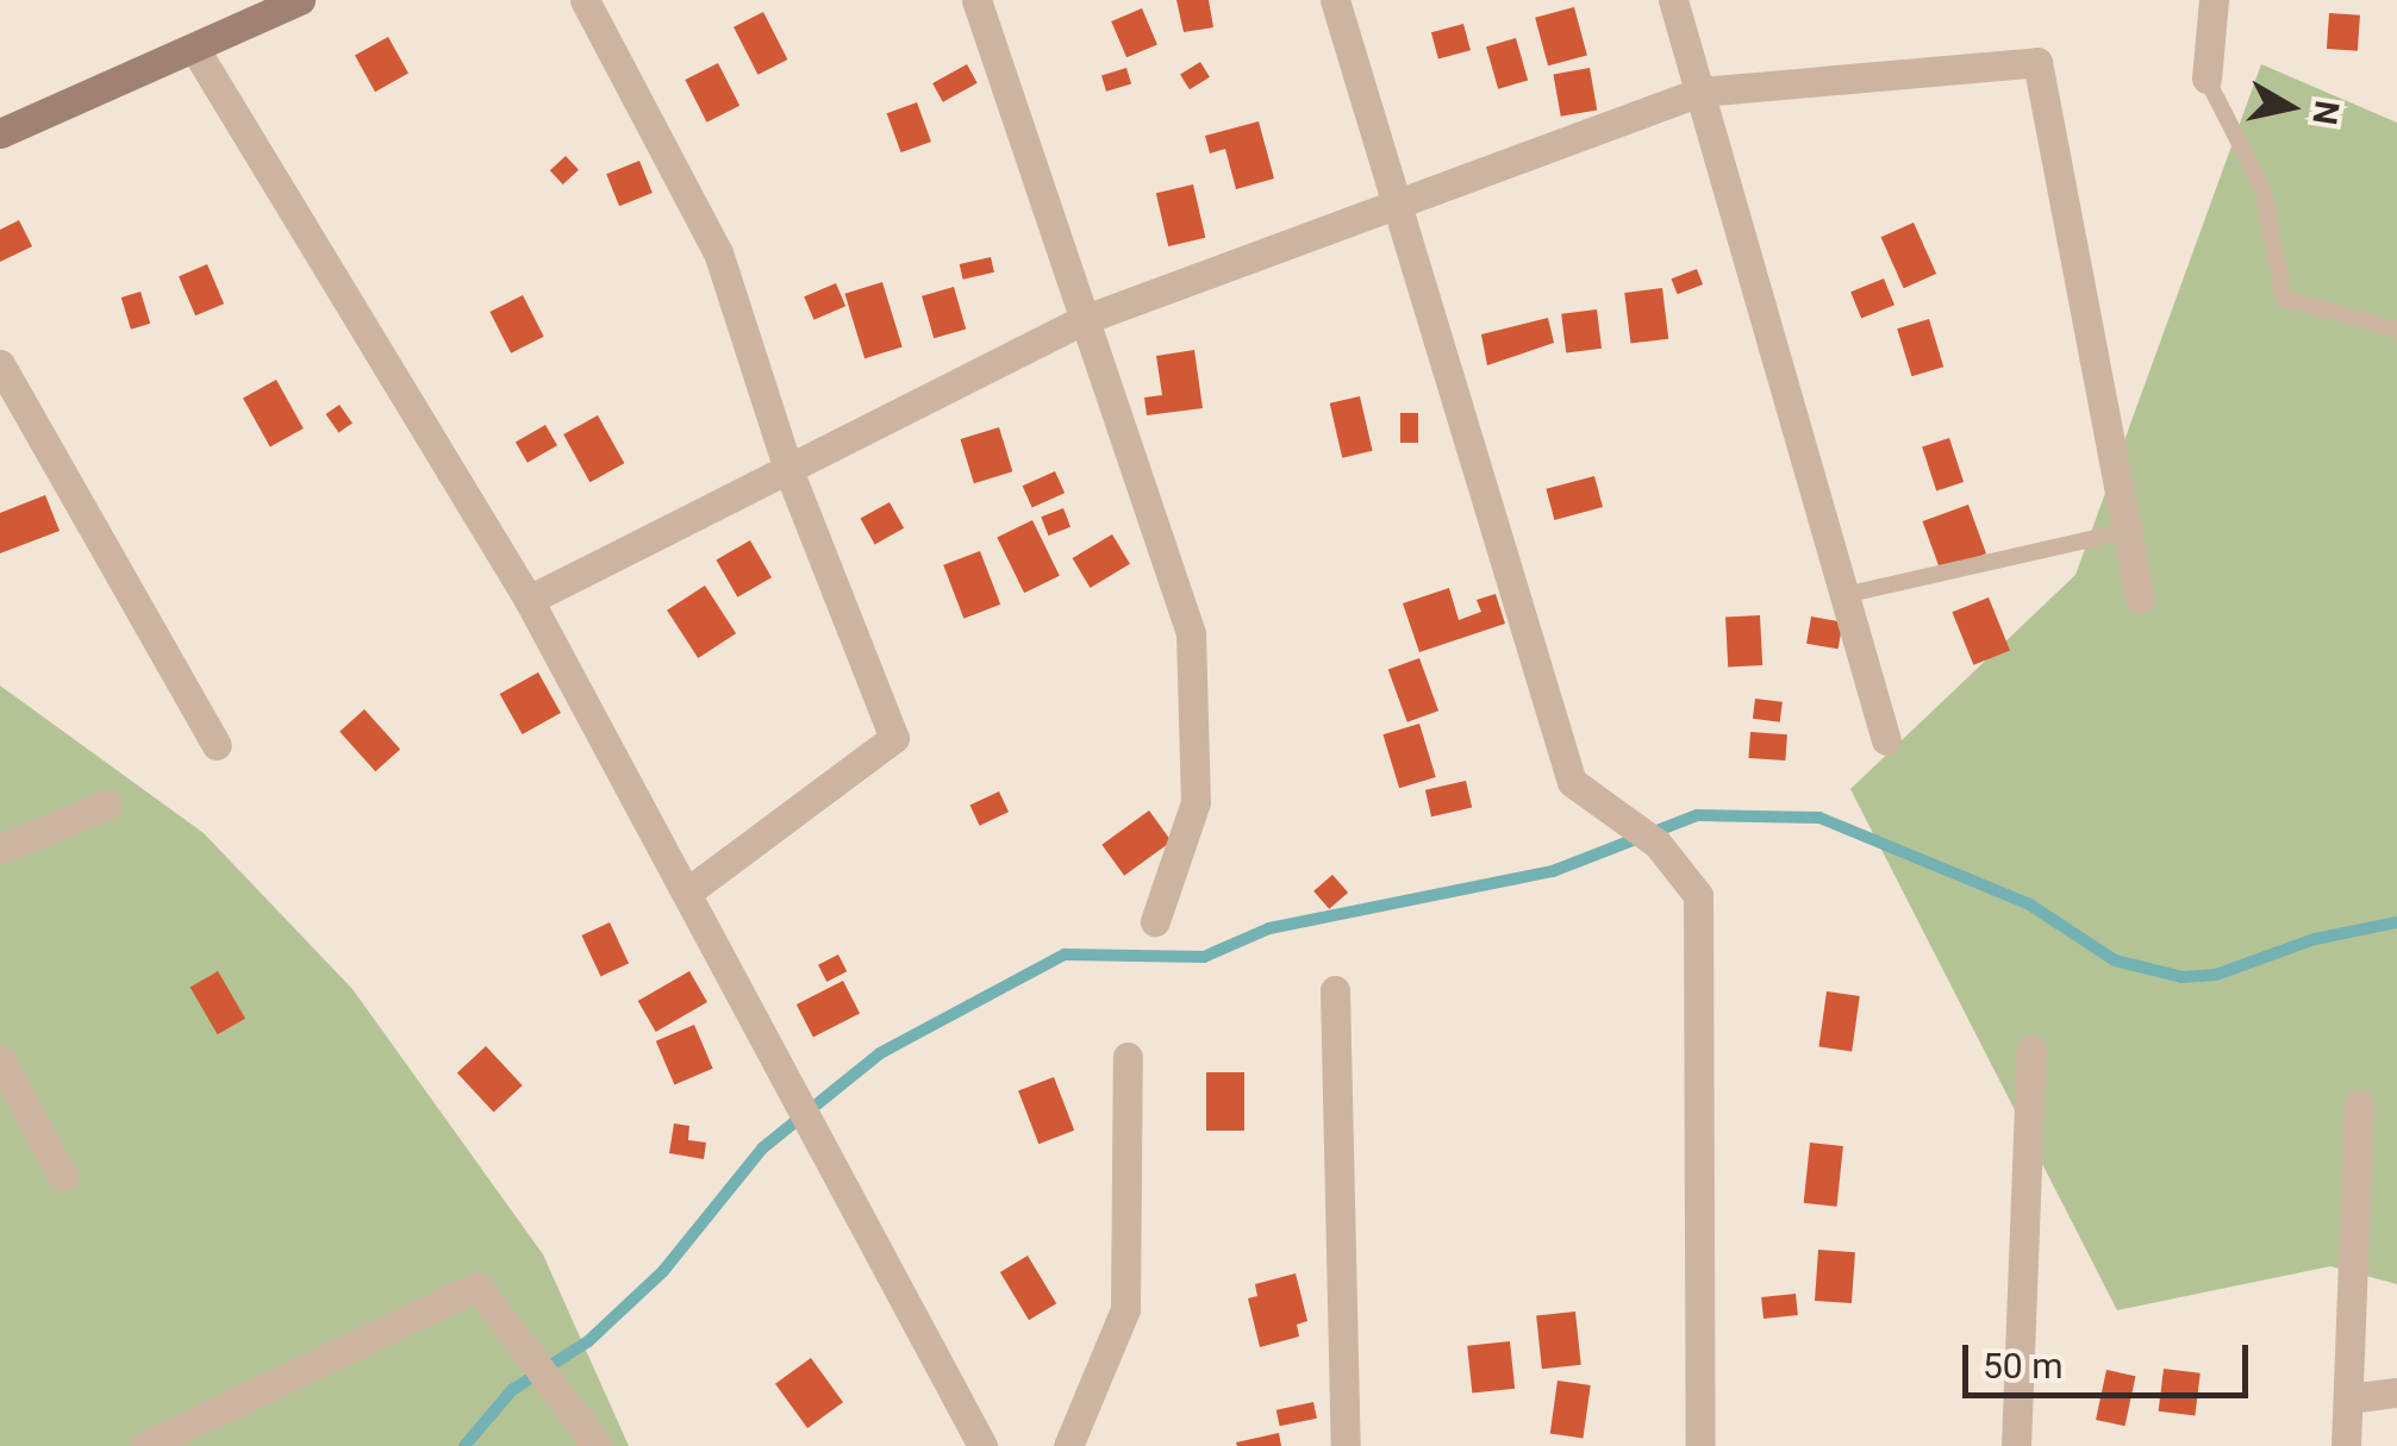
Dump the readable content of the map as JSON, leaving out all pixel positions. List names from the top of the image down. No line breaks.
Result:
{"scale_bar":"50 m","north":"right"}
